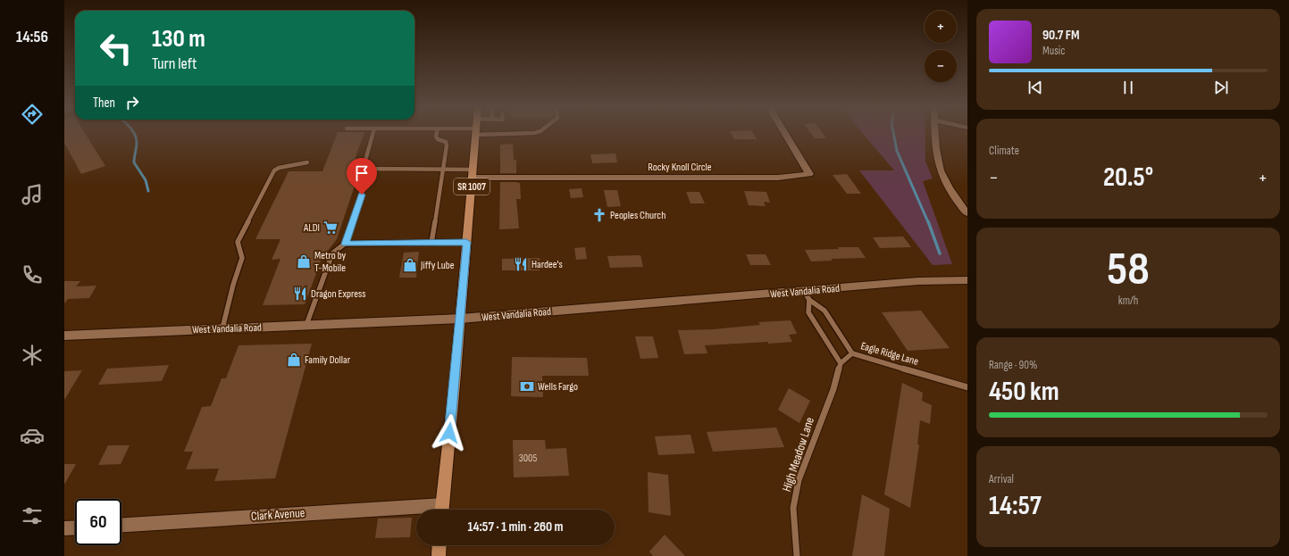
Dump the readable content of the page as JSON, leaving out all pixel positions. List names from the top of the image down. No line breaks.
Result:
{"streets":{"main road":["SR 1007"],"street":["Rocky Knoll Circle","West Vandalia Road","Clark Avenue"],"lane":["Eagle Ridge Lane","High Meadow Lane"]},"crossings":[["Rocky Knoll Circle","SR 1007"],["SR 1007","West Vandalia Road"]],"places":{"church":["Peoples Church"],"supermarket":["ALDI"],"shop":["Metro by T-Mobile","Jiffy Lube","Family Dollar"],"restaurant":["Hardee's","Dragon Express"],"bank":["Wells Fargo"]},"house_numbers":["3005"],"page":{"tabs":"14:56","map_buttons":["+","−"],"turn":["130 m","Turn left"],"song":["90.7 FM","Music"],"then":"Then","tile":["Climate",["58","km/h"],["Range · 90%","450 km"],["Arrival","14:57"]],"heat":["−","20.5°","+"],"limit":"60","trip":"14:57 · 1 min · 260 m"}}
